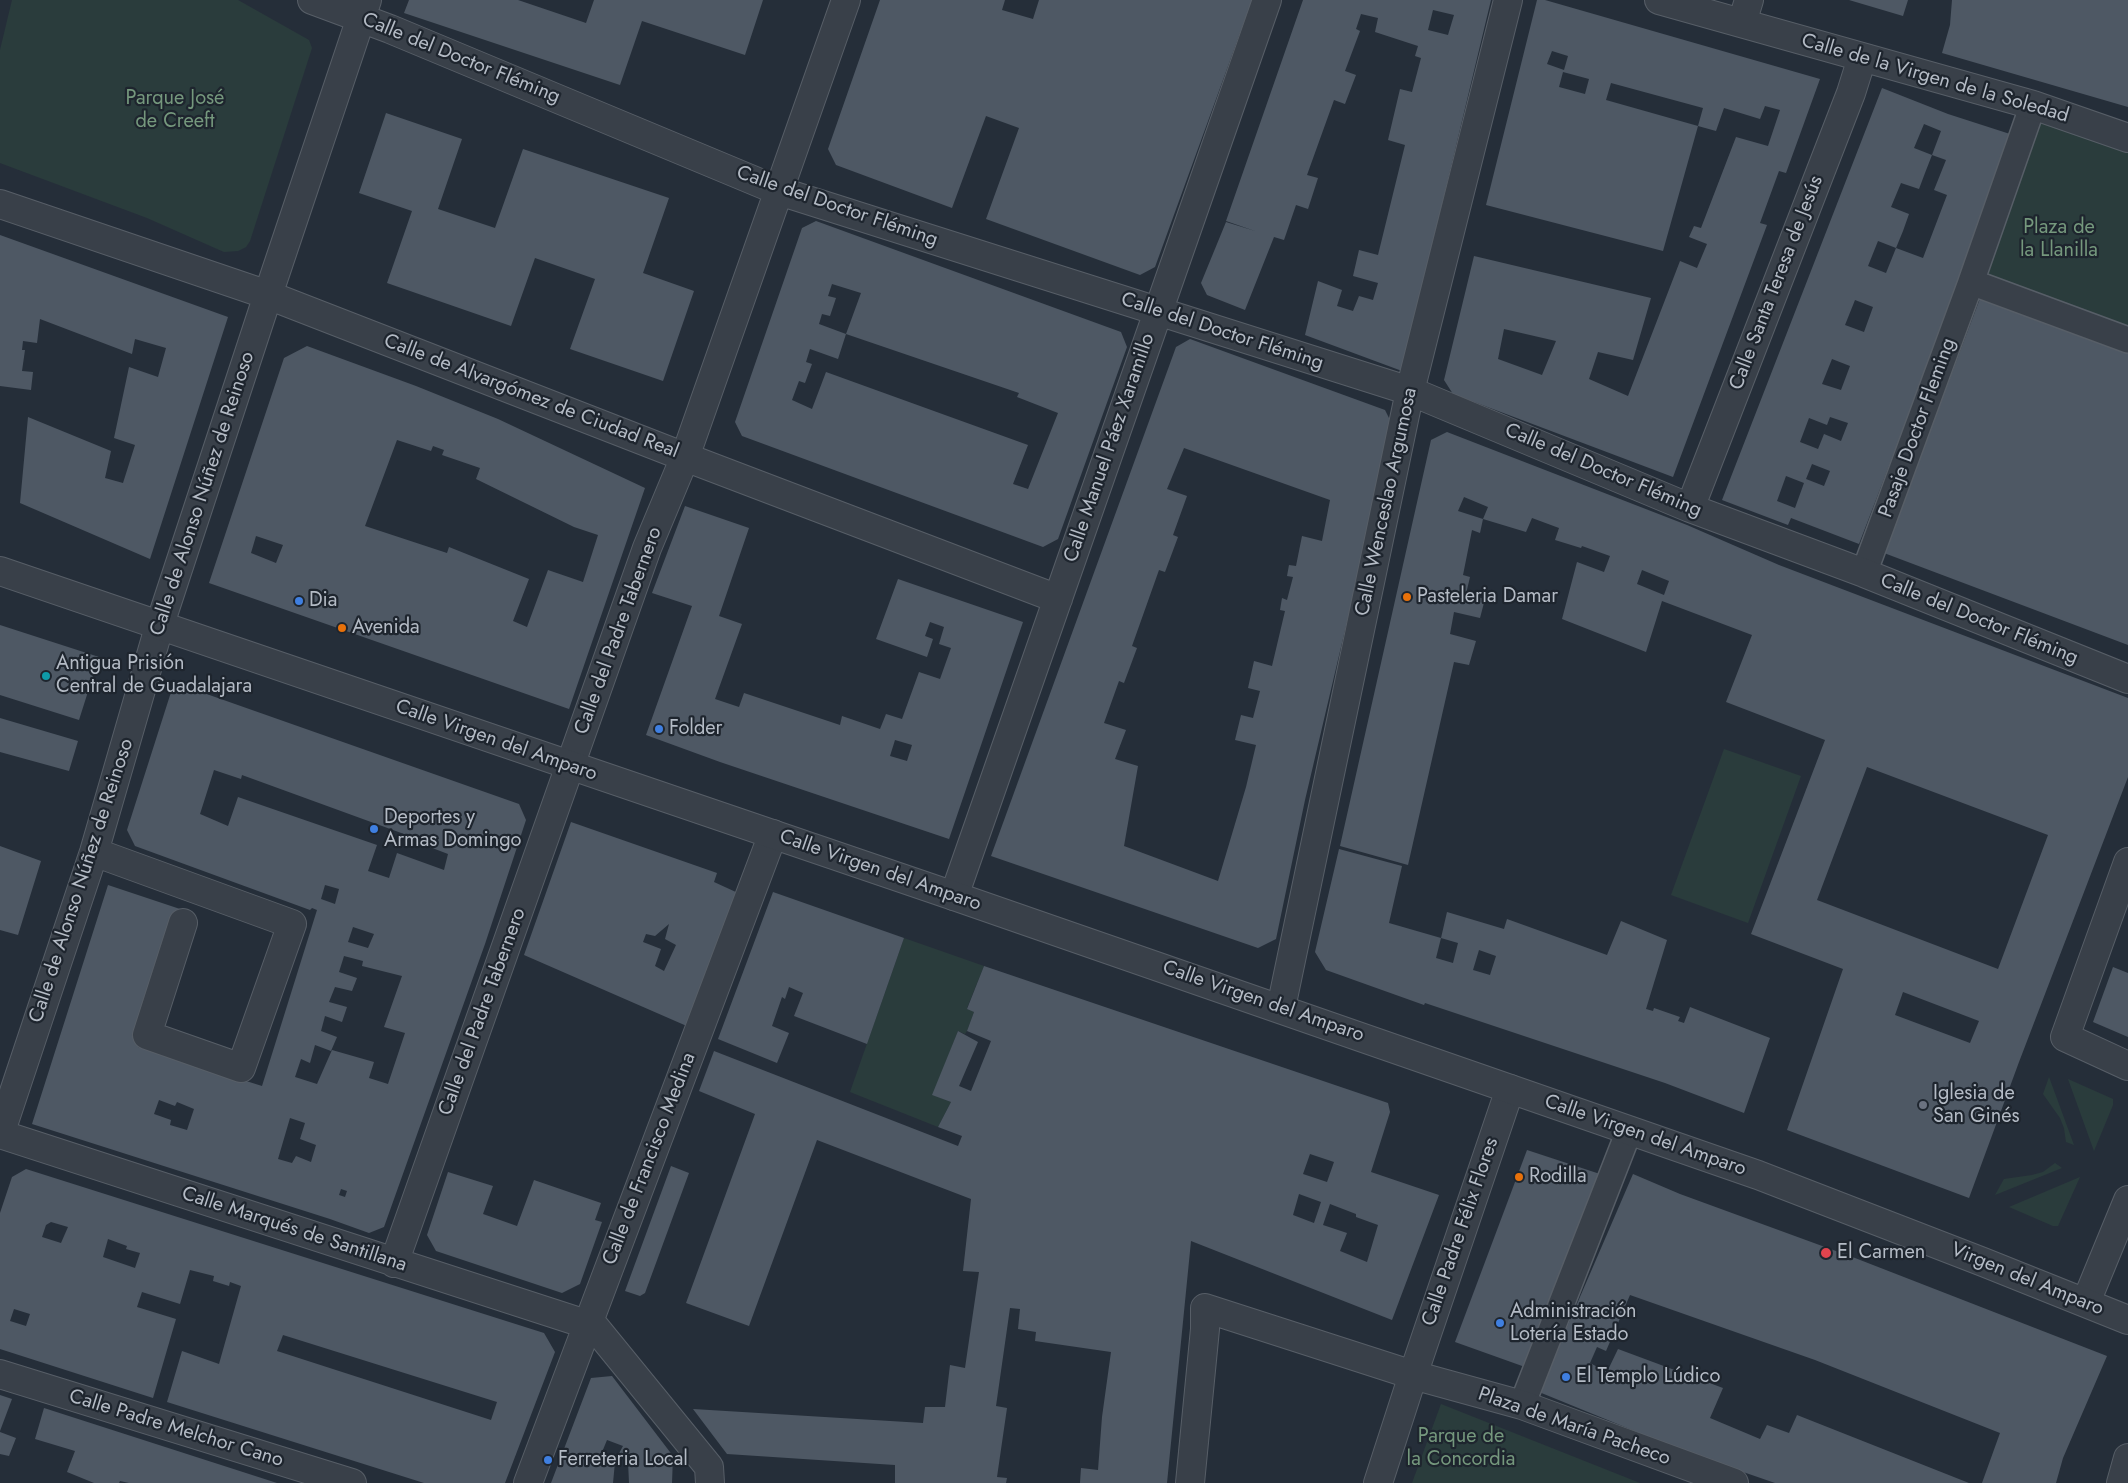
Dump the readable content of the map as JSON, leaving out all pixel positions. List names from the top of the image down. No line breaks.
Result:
{"streets":{"street":["Calle del Doctor Fléming","Calle de la Virgen de la Soledad","Calle Santa Teresa de Jesús","Calle de Alvargómez de Ciudad Real","Pasaje Doctor Fleming","Calle Manuel Páez Xaramillo","Calle de Alonso Núñez de Reinoso","Calle Wenceslao Argumosa","Calle del Padre Tabernero","Calle Virgen del Amparo","Calle de Francisco Medina","Calle Marqués de Santillana","Calle Padre Félix Flores","Virgen del Amparo","Plaza de María Pacheco","Calle Padre Melchor Cano"]},"crossings":[["Calle del Doctor Fléming","Calle Santa Teresa de Jesús"],["Calle del Doctor Fléming","Pasaje Doctor Fleming"],["Calle del Doctor Fléming","Calle Manuel Páez Xaramillo"],["Calle del Doctor Fléming","Calle de Alonso Núñez de Reinoso"],["Calle del Doctor Fléming","Calle Wenceslao Argumosa"],["Calle del Doctor Fléming","Calle del Padre Tabernero"],["Calle de la Virgen de la Soledad","Calle Santa Teresa de Jesús"],["Calle de Alvargómez de Ciudad Real","Calle Manuel Páez Xaramillo"],["Calle de Alvargómez de Ciudad Real","Calle de Alonso Núñez de Reinoso"],["Calle de Alvargómez de Ciudad Real","Calle del Padre Tabernero"],["Calle Manuel Páez Xaramillo","Calle Virgen del Amparo"],["Calle de Alonso Núñez de Reinoso","Calle Virgen del Amparo"],["Calle de Alonso Núñez de Reinoso","Calle Marqués de Santillana"],["Calle Wenceslao Argumosa","Calle Virgen del Amparo"],["Calle del Padre Tabernero","Calle Virgen del Amparo"],["Calle del Padre Tabernero","Calle Marqués de Santillana"],["Calle Virgen del Amparo","Calle de Francisco Medina"],["Calle Virgen del Amparo","Calle Padre Félix Flores"],["Calle Virgen del Amparo","Virgen del Amparo"],["Calle de Francisco Medina","Calle Marqués de Santillana"],["Calle Padre Félix Flores","Plaza de María Pacheco"]],"parks":["Parque José de Creeft","Plaza de la Llanilla","Parque de la Concordia"],"places":["Pasteleria Damar","Dia","Avenida","Antigua Prisión Central de Guadalajara","Folder","Deportes y Armas Domingo","Iglesia de San Ginés","Rodilla","El Carmen","Administración Lotería Estado","El Templo Lúdico","Ferreteria Local"]}
